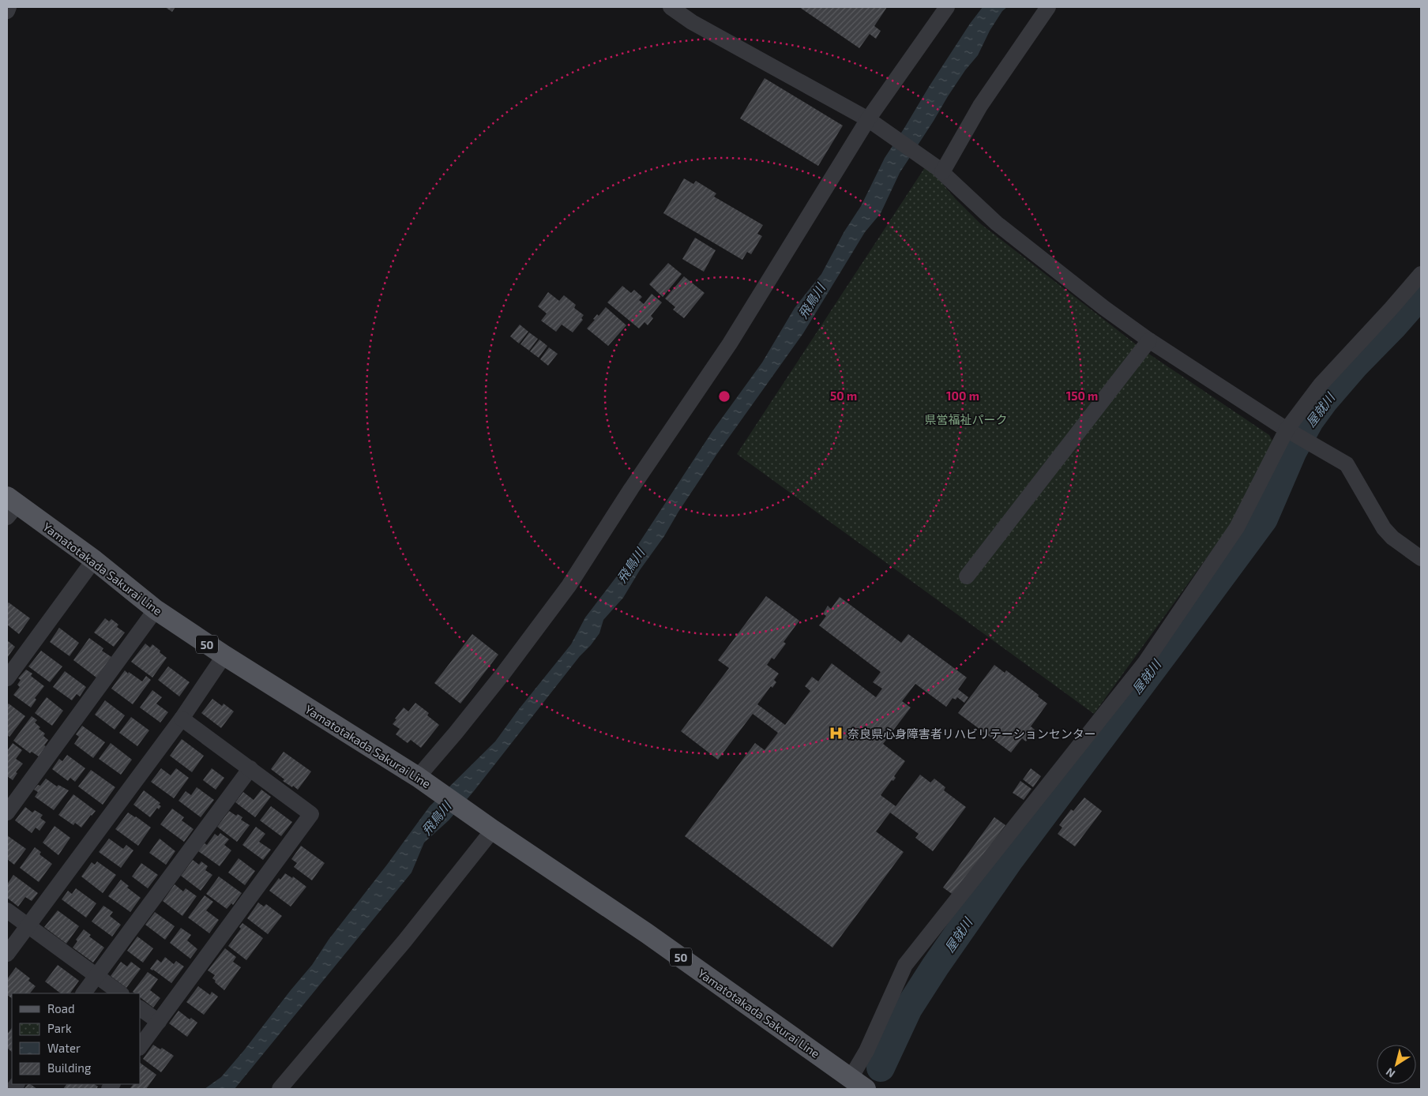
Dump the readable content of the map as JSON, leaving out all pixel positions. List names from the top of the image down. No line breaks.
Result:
{"streets":{"main road":["Yamatotakada Sakurai Line","50"]},"water":["飛鳥川","屋就川"],"parks":["県営福祉パーク"],"places":{"hospital":["奈良県心身障害者リハビリテーションセンター"]},"legend":["Road","Park","Water","Building"],"north":"bottom left","rings":["50 m","100 m","150 m"]}
